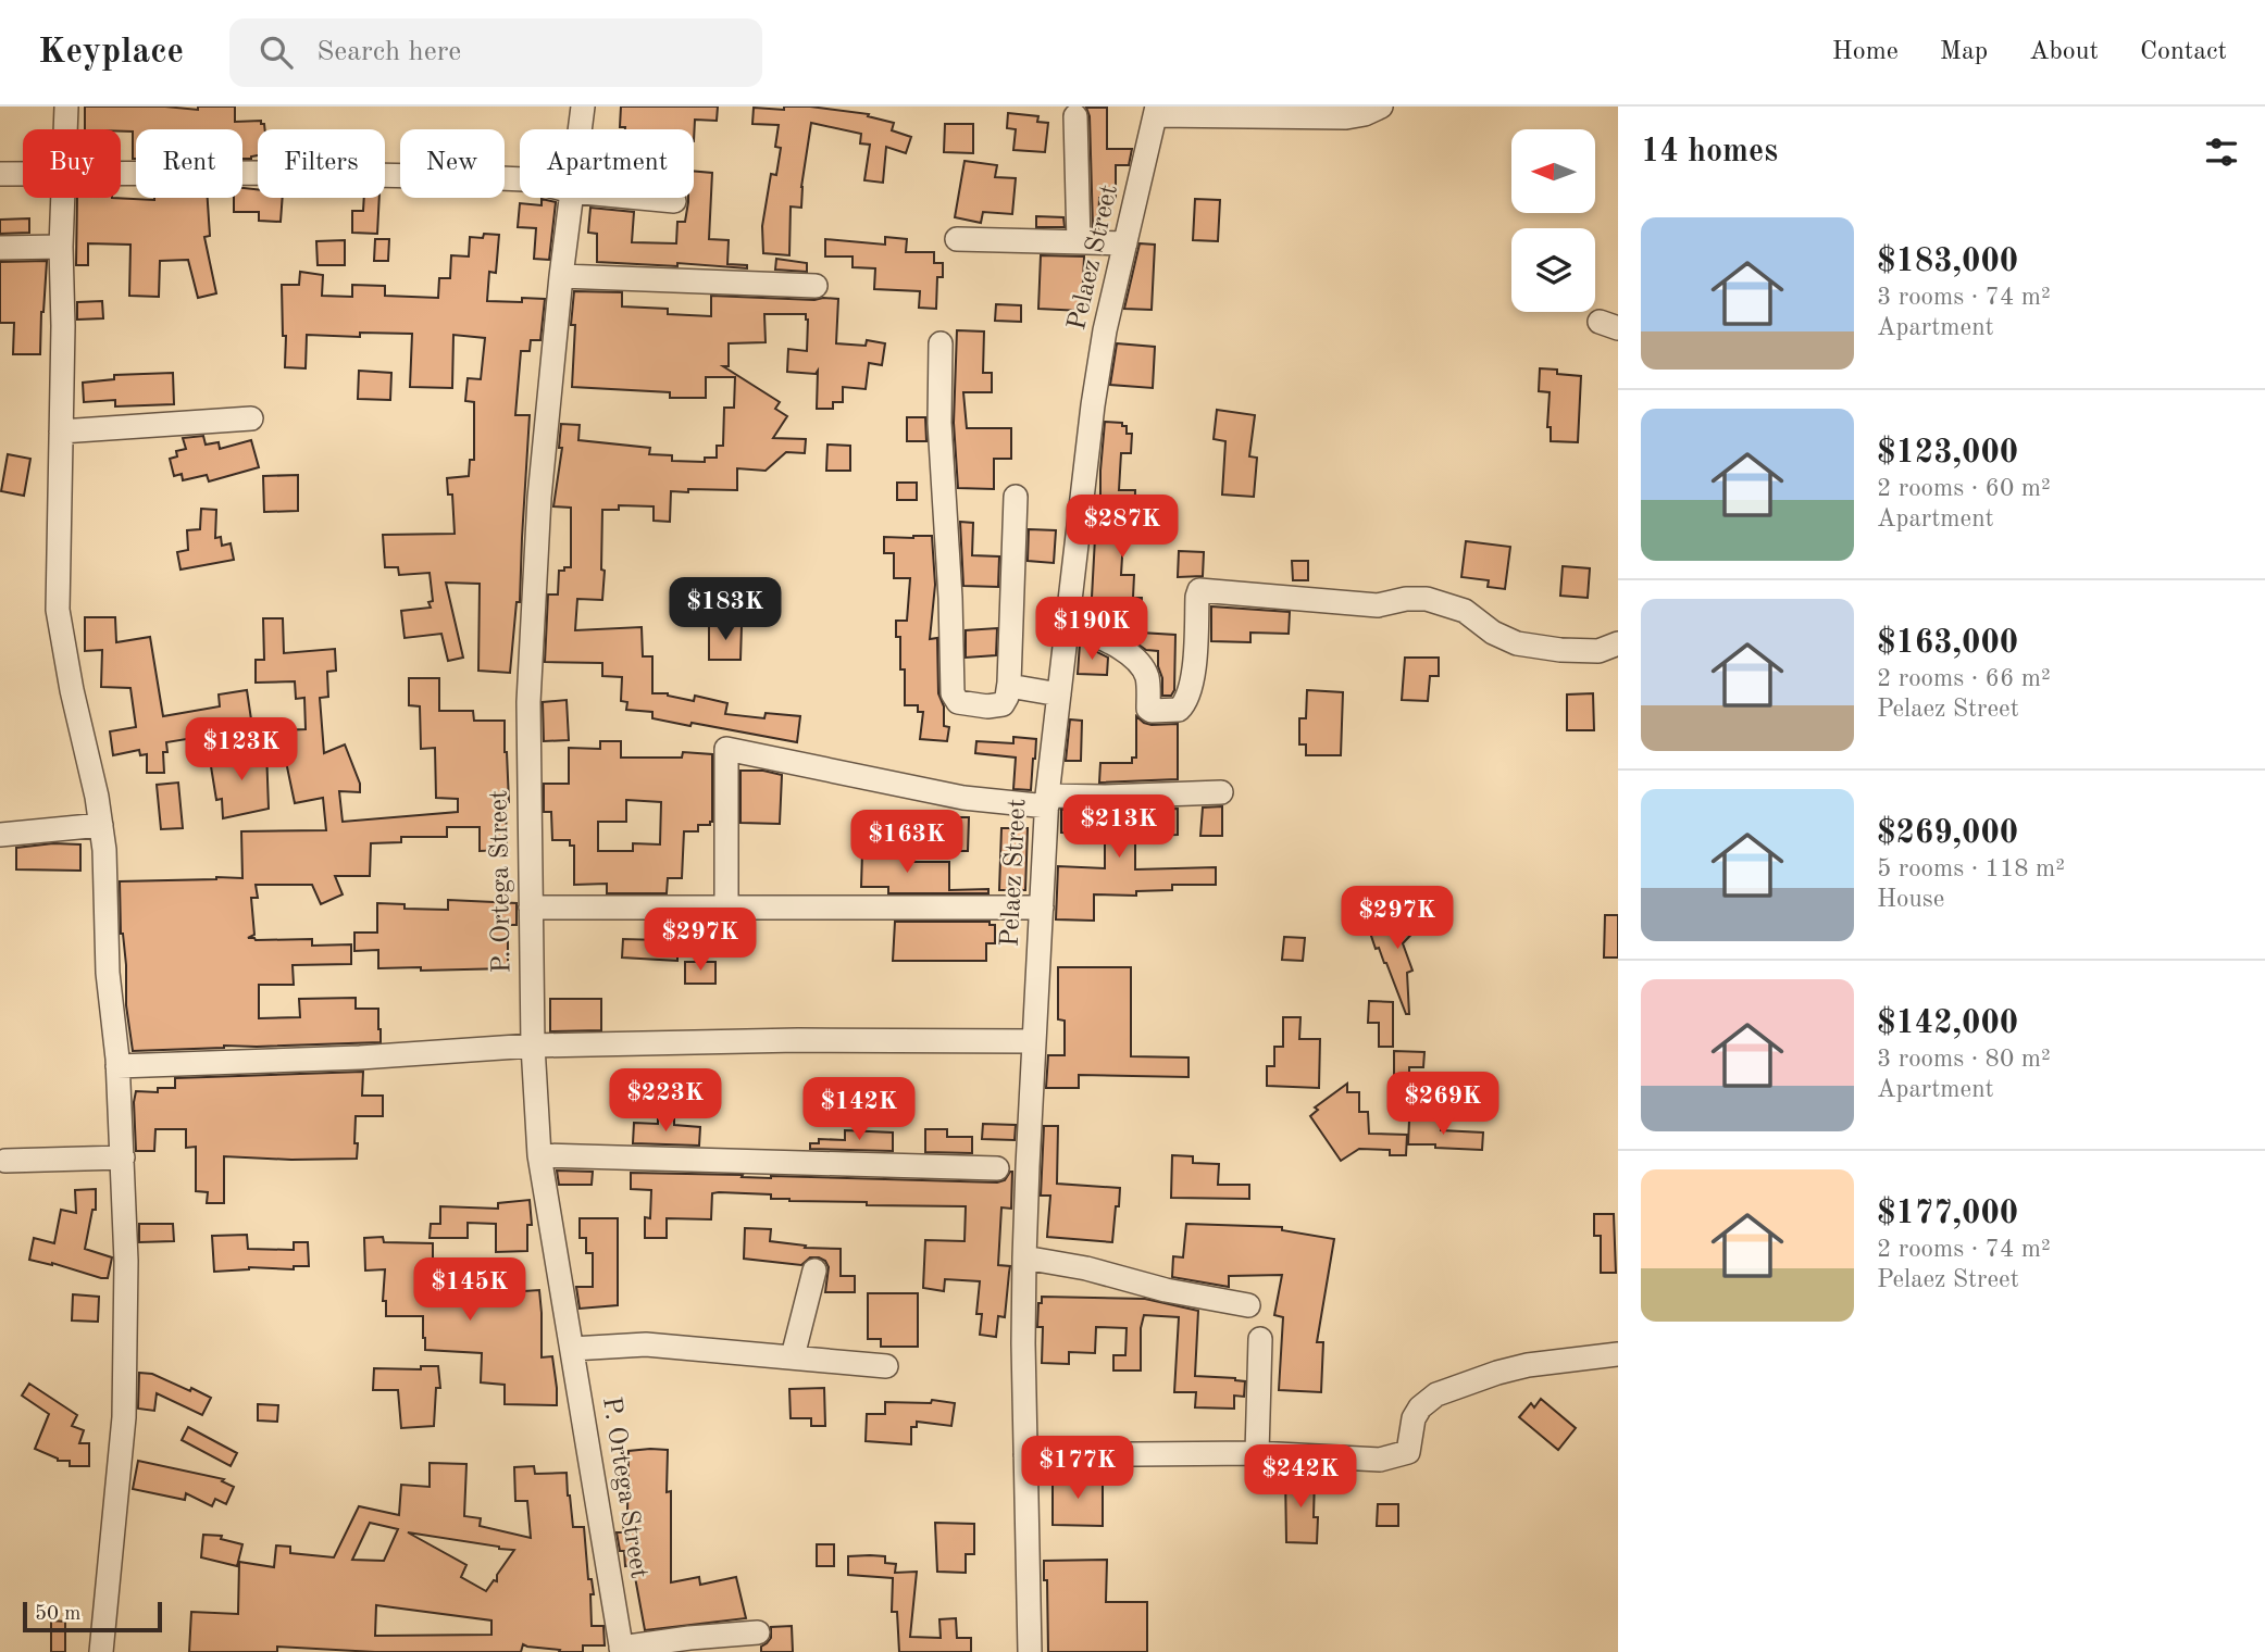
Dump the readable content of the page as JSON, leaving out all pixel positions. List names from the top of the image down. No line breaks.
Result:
{"streets":{"street":["Pelaez Street","P. Ortega Street"]},"scale_bar":"50 m","north":"left","page":{"header":"Keyplace","search":"Search here","nav":["Home","Map","About","Contact"],"heading":"14 homes","chip":["Buy","Rent","Filters","New","Apartment"],"list":[{"name":"$183,000","note":"3 rooms · 74 m² · Apartment"},{"name":"$123,000","note":"2 rooms · 60 m² · Apartment"},{"name":"$163,000","note":"2 rooms · 66 m² · Pelaez Street"},{"name":"$269,000","note":"5 rooms · 118 m² · House"},{"name":"$142,000","note":"3 rooms · 80 m² · Apartment"},{"name":"$177,000","note":"2 rooms · 74 m² · Pelaez Street"}],"price":["$287K","$183K","$190K","$123K","$213K","$163K","$297K","$297K","$223K","$269K","$142K","$145K","$177K","$242K"],"scale":"50 m"}}
